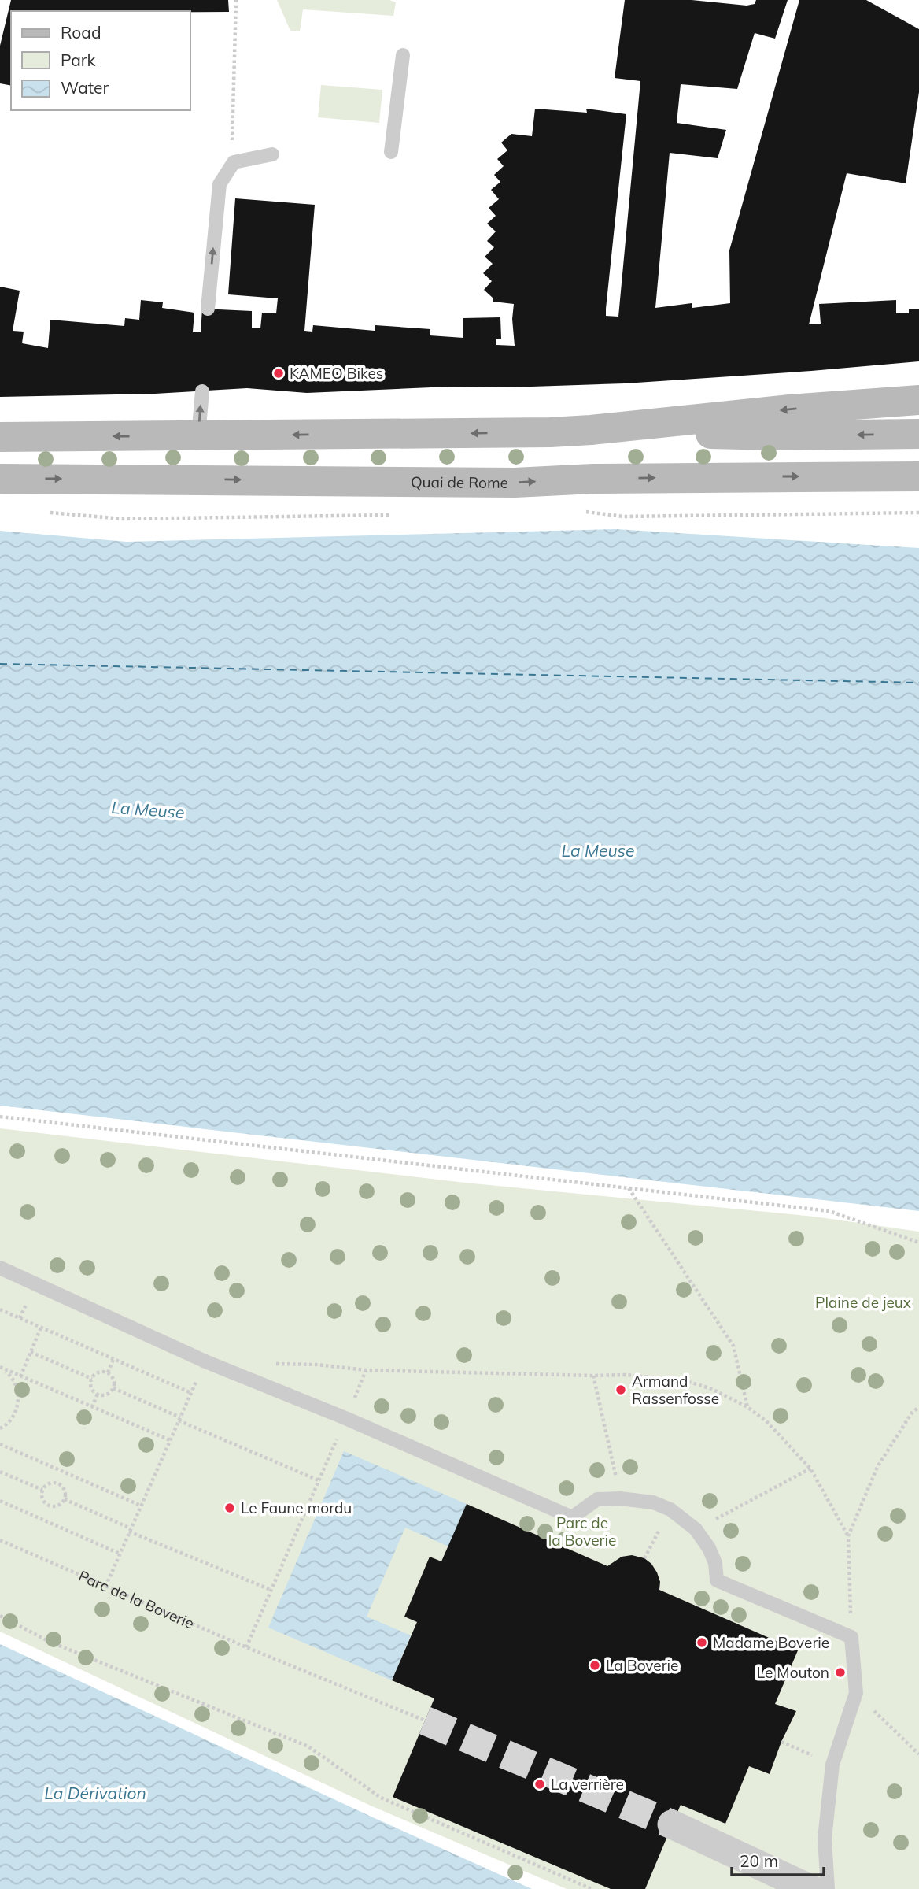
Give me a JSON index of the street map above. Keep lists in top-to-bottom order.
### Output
{
  "streets": {
    "main road": ["Quai de Rome"],
    "path": ["Parc de la Boverie"]
  },
  "water": ["La Meuse", "La Dérivation"],
  "parks": ["Plaine de jeux", "Parc de la Boverie"],
  "places": [
    "KAMEO Bikes",
    "Armand Rassenfosse",
    "Le Faune mordu",
    "Madame Boverie",
    "La Boverie",
    "Le Mouton",
    "La verrière"
  ],
  "legend": ["Road", "Park", "Water"],
  "scale_bar": "20 m"
}
